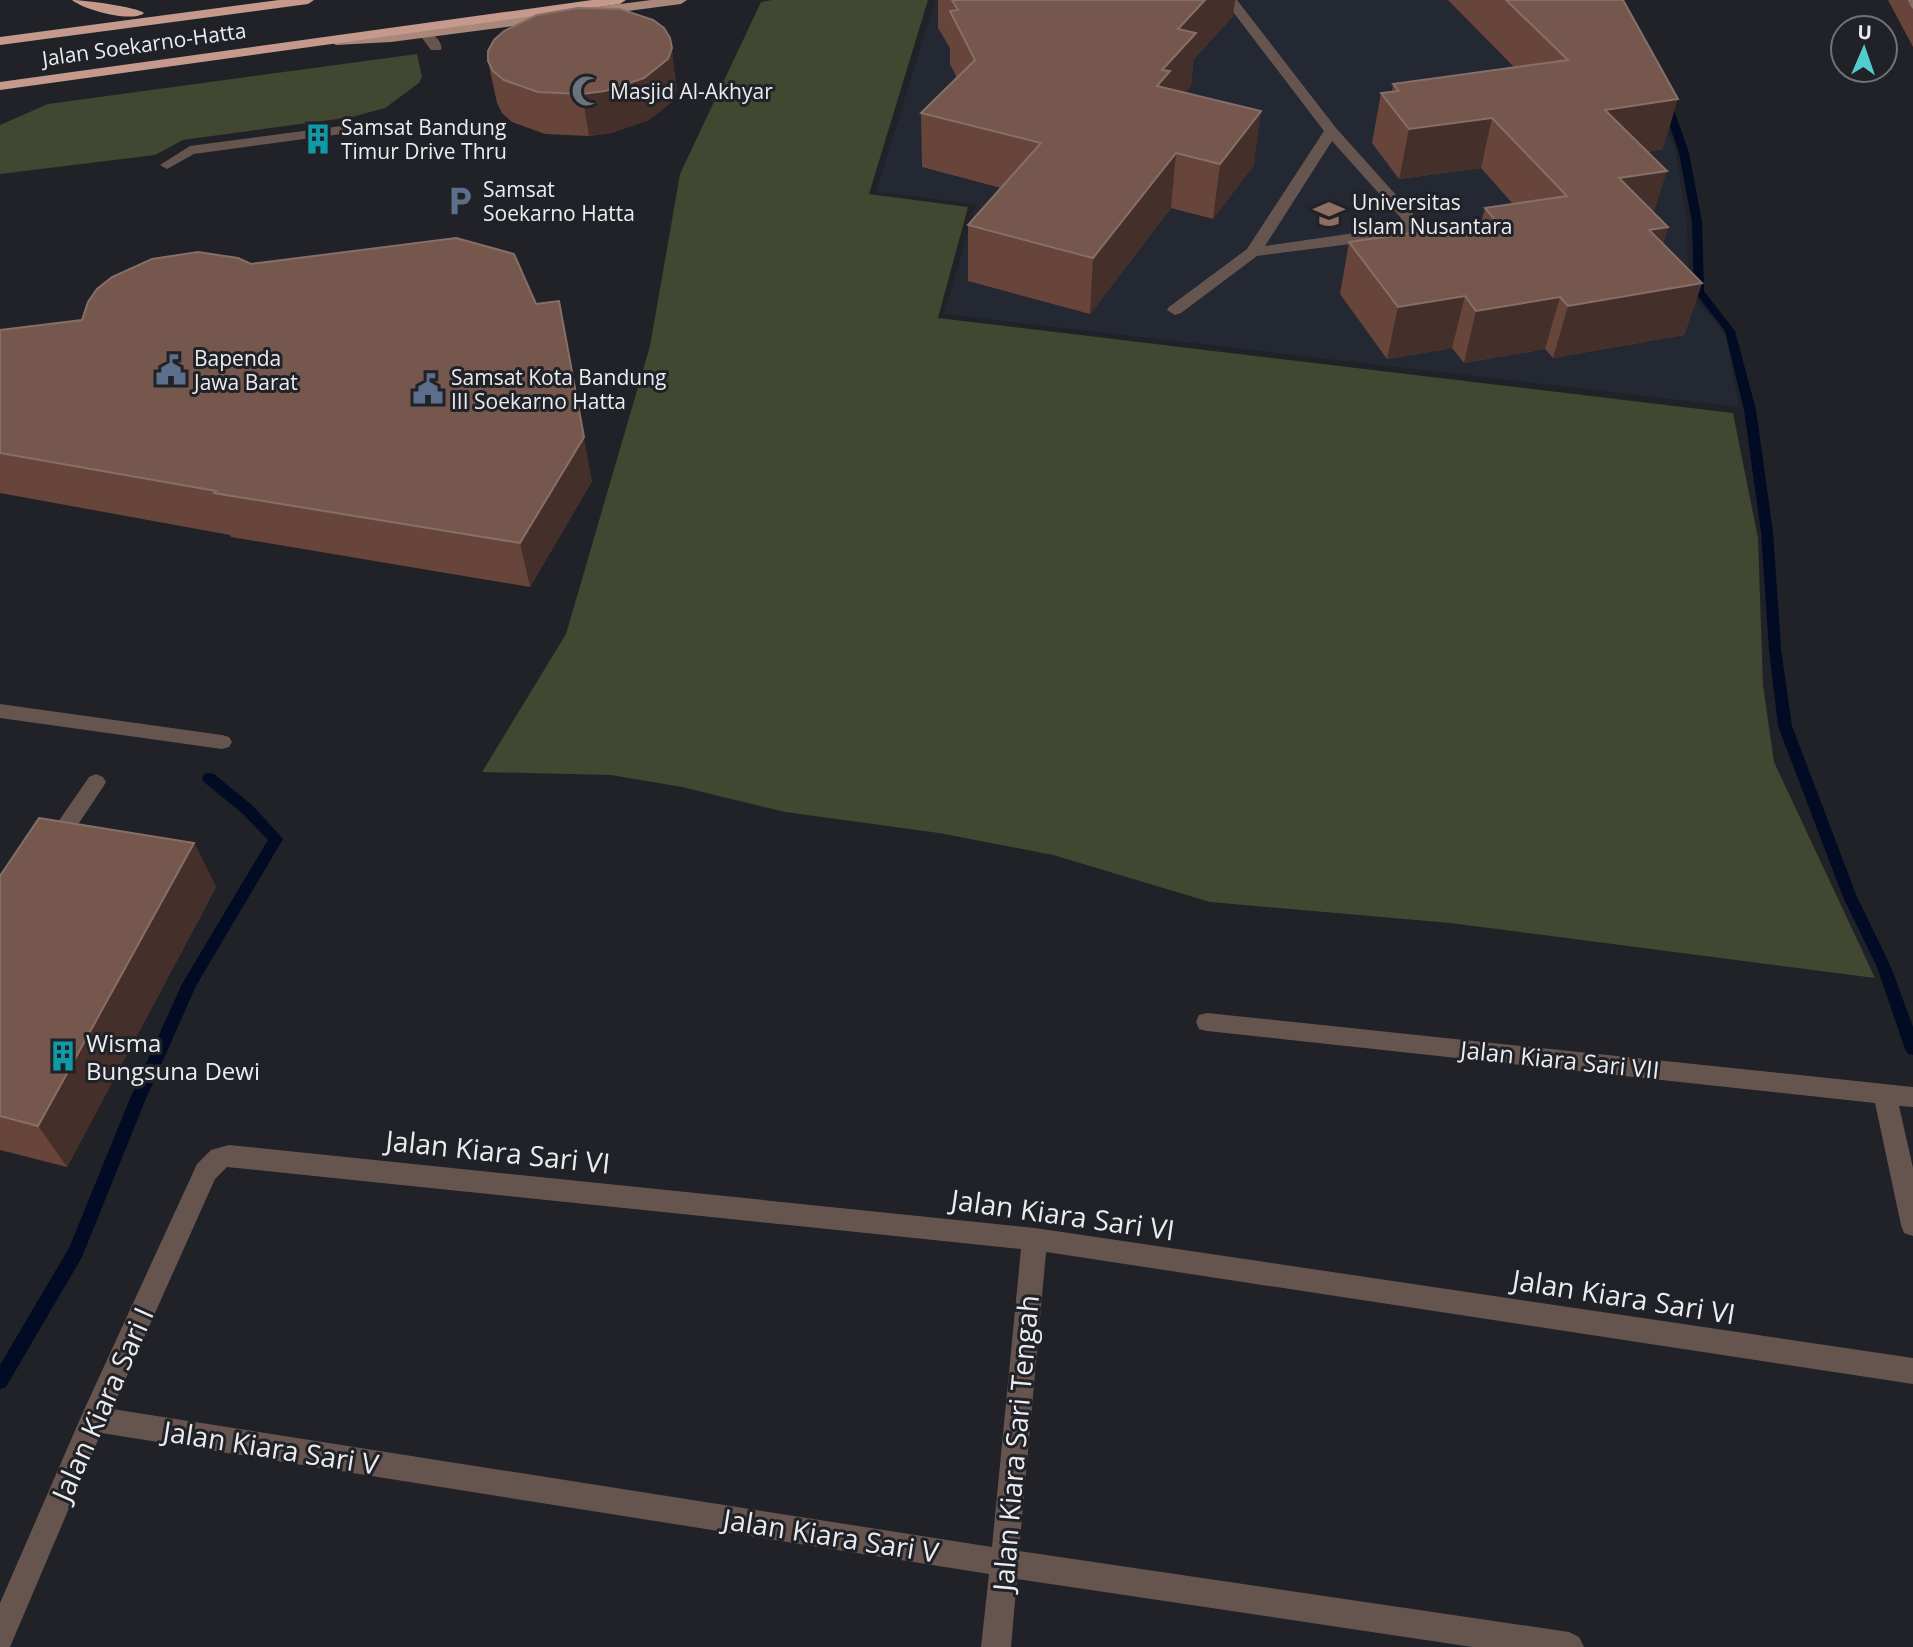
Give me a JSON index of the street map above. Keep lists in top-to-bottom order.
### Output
{
  "streets": {
    "highway": ["Jalan Soekarno-Hatta"],
    "street": [
      "Jalan Kiara Sari VII",
      "Jalan Kiara Sari VI",
      "Jalan Kiara Sari I",
      "Jalan Kiara Sari Tengah",
      "Jalan Kiara Sari V"
    ]
  },
  "crossings": [
    ["Jalan Kiara Sari VI", "Jalan Kiara Sari I"],
    ["Jalan Kiara Sari VI", "Jalan Kiara Sari Tengah"],
    ["Jalan Kiara Sari I", "Jalan Kiara Sari V"],
    ["Jalan Kiara Sari Tengah", "Jalan Kiara Sari V"]
  ],
  "places": {
    "mosque": ["Masjid Al-Akhyar"],
    "building": ["Samsat Bandung Timur Drive Thru", "Wisma Bungsuna Dewi"],
    "parking": ["Samsat Soekarno Hatta"],
    "school or university": ["Universitas Islam Nusantara"],
    "public building": ["Bapenda Jawa Barat", "Samsat Kota Bandung III Soekarno Hatta"]
  },
  "north": "top"
}
